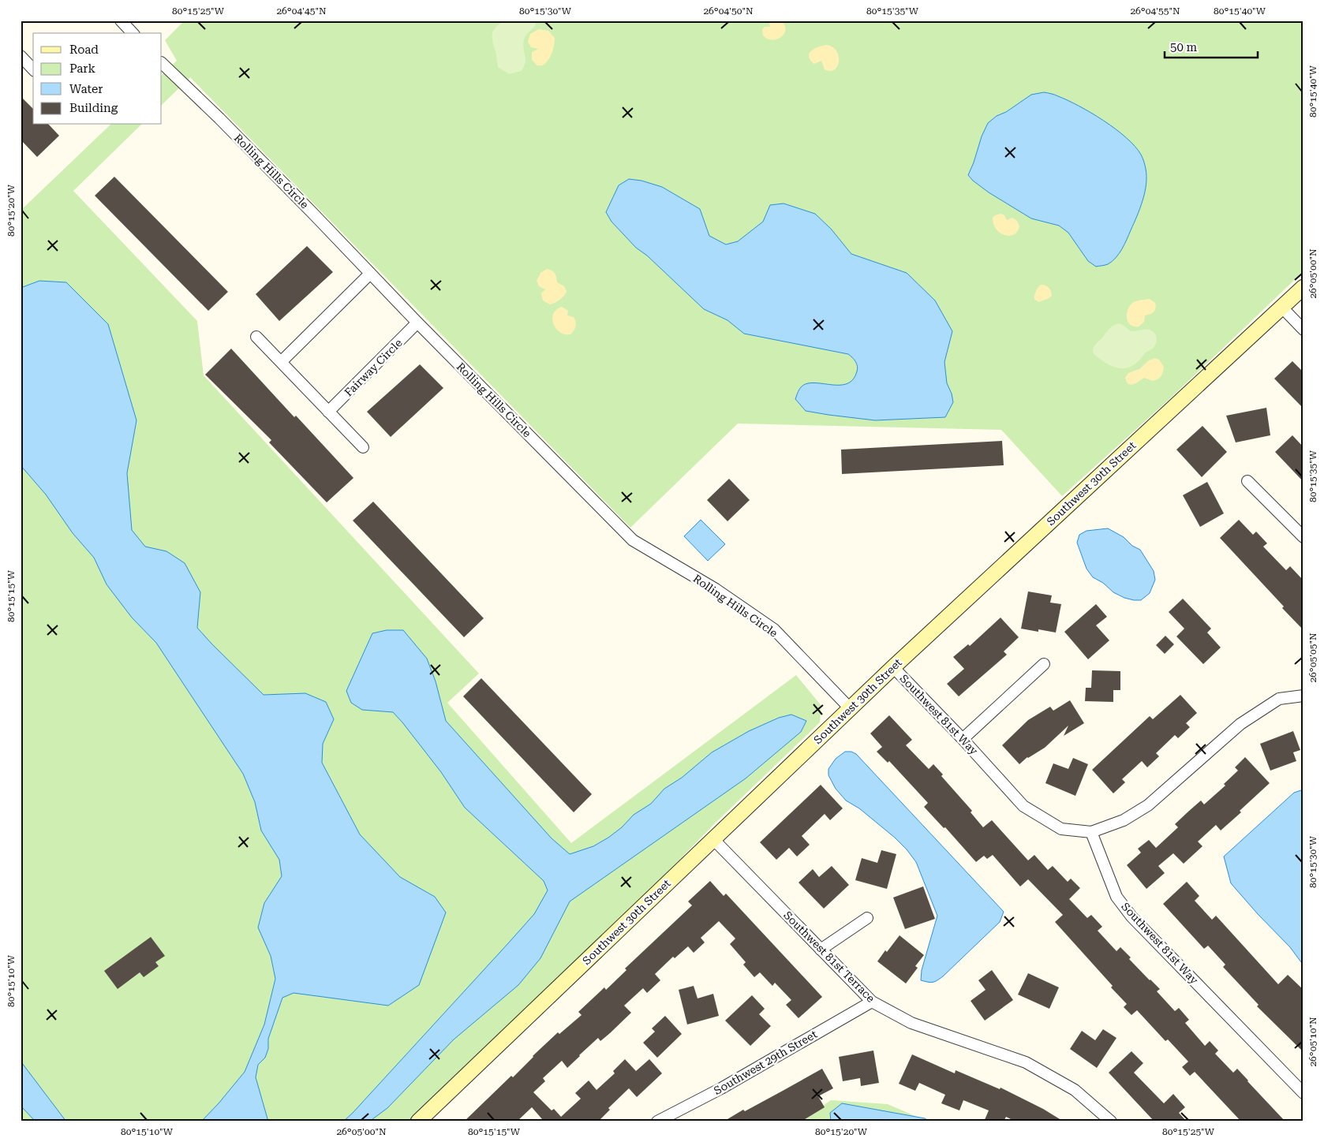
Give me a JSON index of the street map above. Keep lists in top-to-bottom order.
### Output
{
  "streets": {
    "street": [
      "Rolling Hills Circle",
      "Fairway Circle",
      "Southwest 30th Street",
      "Southwest 81st Way",
      "Southwest 81st Terrace",
      "Southwest 29th Street"
    ]
  },
  "crossings": [
    ["Rolling Hills Circle", "Fairway Circle"],
    ["Rolling Hills Circle", "Southwest 30th Street"],
    ["Southwest 30th Street", "Southwest 81st Way"],
    ["Southwest 30th Street", "Southwest 81st Terrace"],
    ["Southwest 81st Terrace", "Southwest 29th Street"]
  ],
  "legend": [
    "Road",
    "Park",
    "Water",
    "Building"
  ],
  "scale_bar": "50 m",
  "coordinates": [
    "80°15'25\"W",
    "26°04'45\"N",
    "80°15'30\"W",
    "26°04'50\"N",
    "80°15'35\"W",
    "26°04'55\"N",
    "80°15'40\"W",
    "80°15'20\"W",
    "26°05'00\"N",
    "80°15'15\"W",
    "26°05'05\"N",
    "80°15'10\"W",
    "26°05'10\"N"
  ]
}
